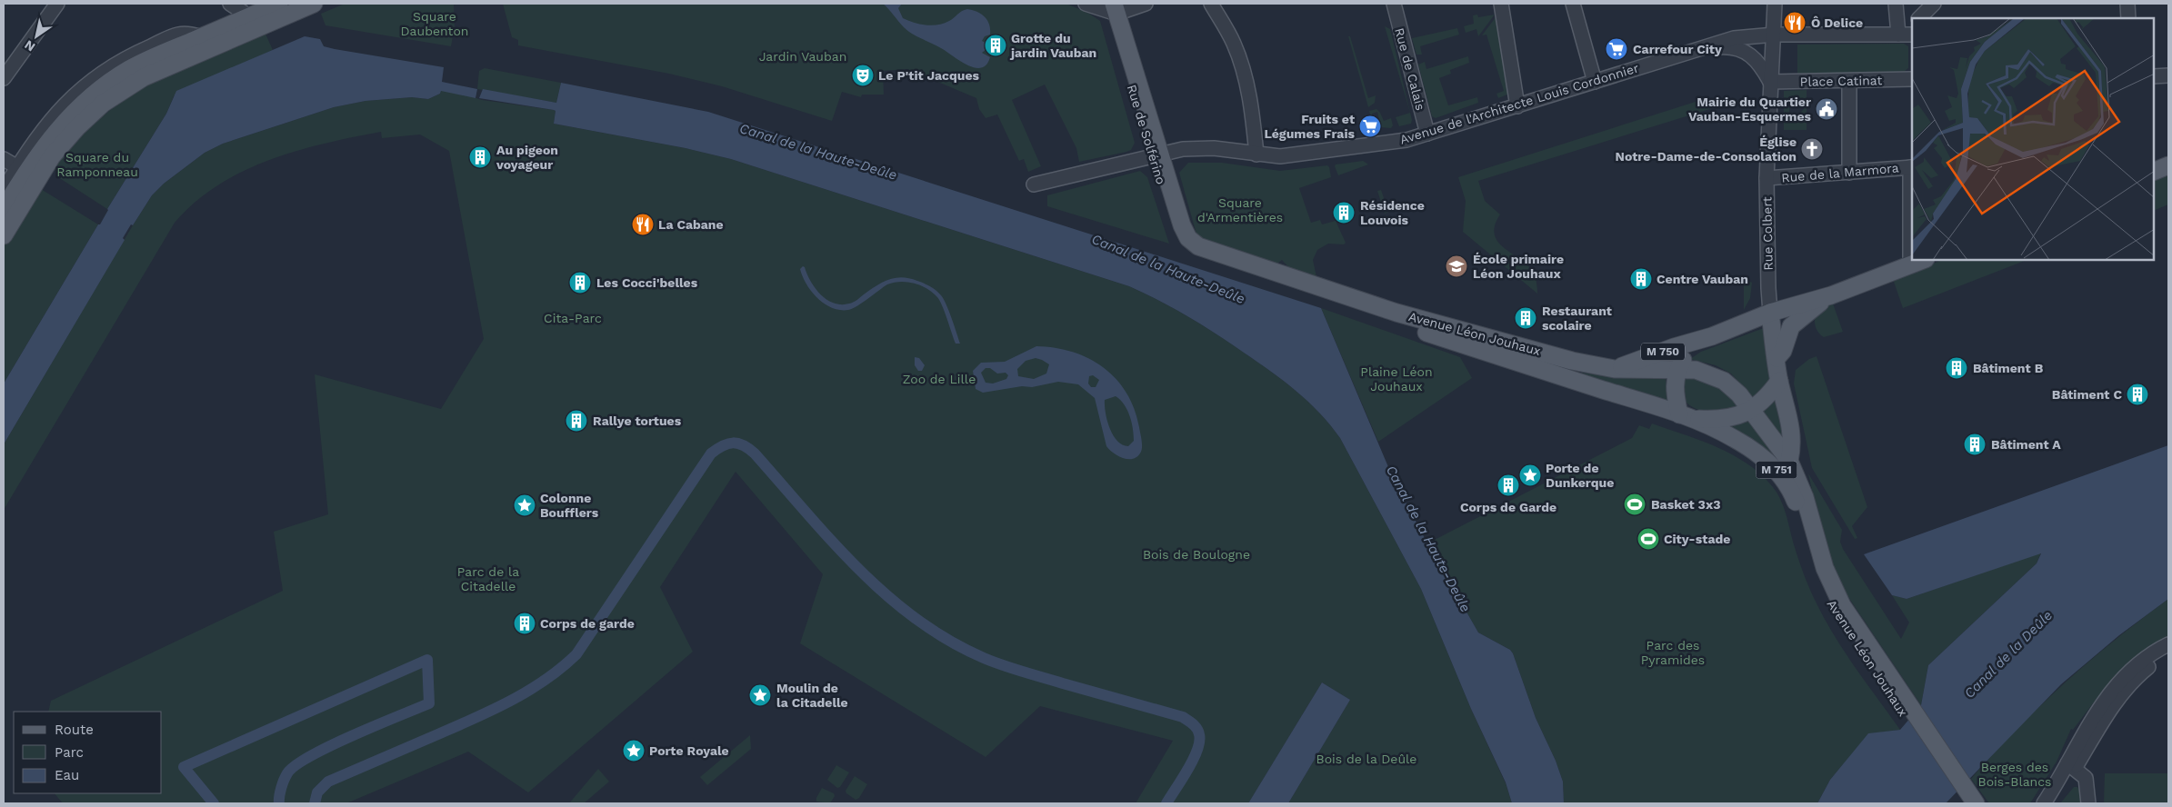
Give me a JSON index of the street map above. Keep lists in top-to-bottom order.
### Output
{
  "streets": {
    "main road": [
      "Rue de Solférino",
      "Rue Colbert",
      "Avenue Léon Jouhaux",
      "M 750",
      "M 751"
    ],
    "street": [
      "Rue de Calais",
      "Place Catinat",
      "Avenue de l'Architecte Louis Cordonnier",
      "Rue de la Marmora"
    ]
  },
  "crossings": [
    ["Rue de Calais", "Avenue de l'Architecte Louis Cordonnier"],
    ["Place Catinat", "Avenue de l'Architecte Louis Cordonnier"],
    ["Place Catinat", "Rue Colbert"],
    ["Avenue de l'Architecte Louis Cordonnier", "Rue de Solférino"],
    ["Avenue de l'Architecte Louis Cordonnier", "Rue Colbert"],
    ["Rue de Solférino", "Avenue Léon Jouhaux"],
    ["Rue de la Marmora", "Rue Colbert"],
    ["Rue Colbert", "Avenue Léon Jouhaux"],
    ["Rue Colbert", "M 750"],
    ["Avenue Léon Jouhaux", "M 750"]
  ],
  "water": ["Canal de la Haute-Deûle", "Canal de la Deûle"],
  "parks": [
    "Square Daubenton",
    "Jardin Vauban",
    "Square du Ramponneau",
    "Square d'Armentières",
    "Cita-Parc",
    "Plaine Léon Jouhaux",
    "Zoo de Lille",
    "Bois de Boulogne",
    "Parc de la Citadelle",
    "Parc des Pyramides",
    "Bois de la Deûle",
    "Berges des Bois-Blancs"
  ],
  "places": {
    "restaurant": ["Ô Delice", "La Cabane"],
    "building": [
      "Grotte du jardin Vauban",
      "Au pigeon voyageur",
      "Résidence Louvois",
      "Centre Vauban",
      "Les Cocci'belles",
      "Restaurant scolaire",
      "Bâtiment B",
      "Bâtiment C",
      "Rallye tortues",
      "Bâtiment A",
      "Corps de Garde",
      "Corps de garde"
    ],
    "supermarket": ["Carrefour City", "Fruits et Légumes Frais"],
    "theatre": ["Le P'tit Jacques"],
    "public building": ["Mairie du Quartier Vauban-Esquermes"],
    "church": ["Église Notre-Dame-de-Consolation"],
    "school or university": ["École primaire Léon Jouhaux"],
    "place": [
      "Porte de Dunkerque",
      "Colonne Boufflers",
      "Moulin de la Citadelle",
      "Porte Royale"
    ],
    "sports": ["Basket 3x3", "City-stade"]
  },
  "legend": ["Route", "Parc", "Eau"],
  "north": "bottom left"
}
